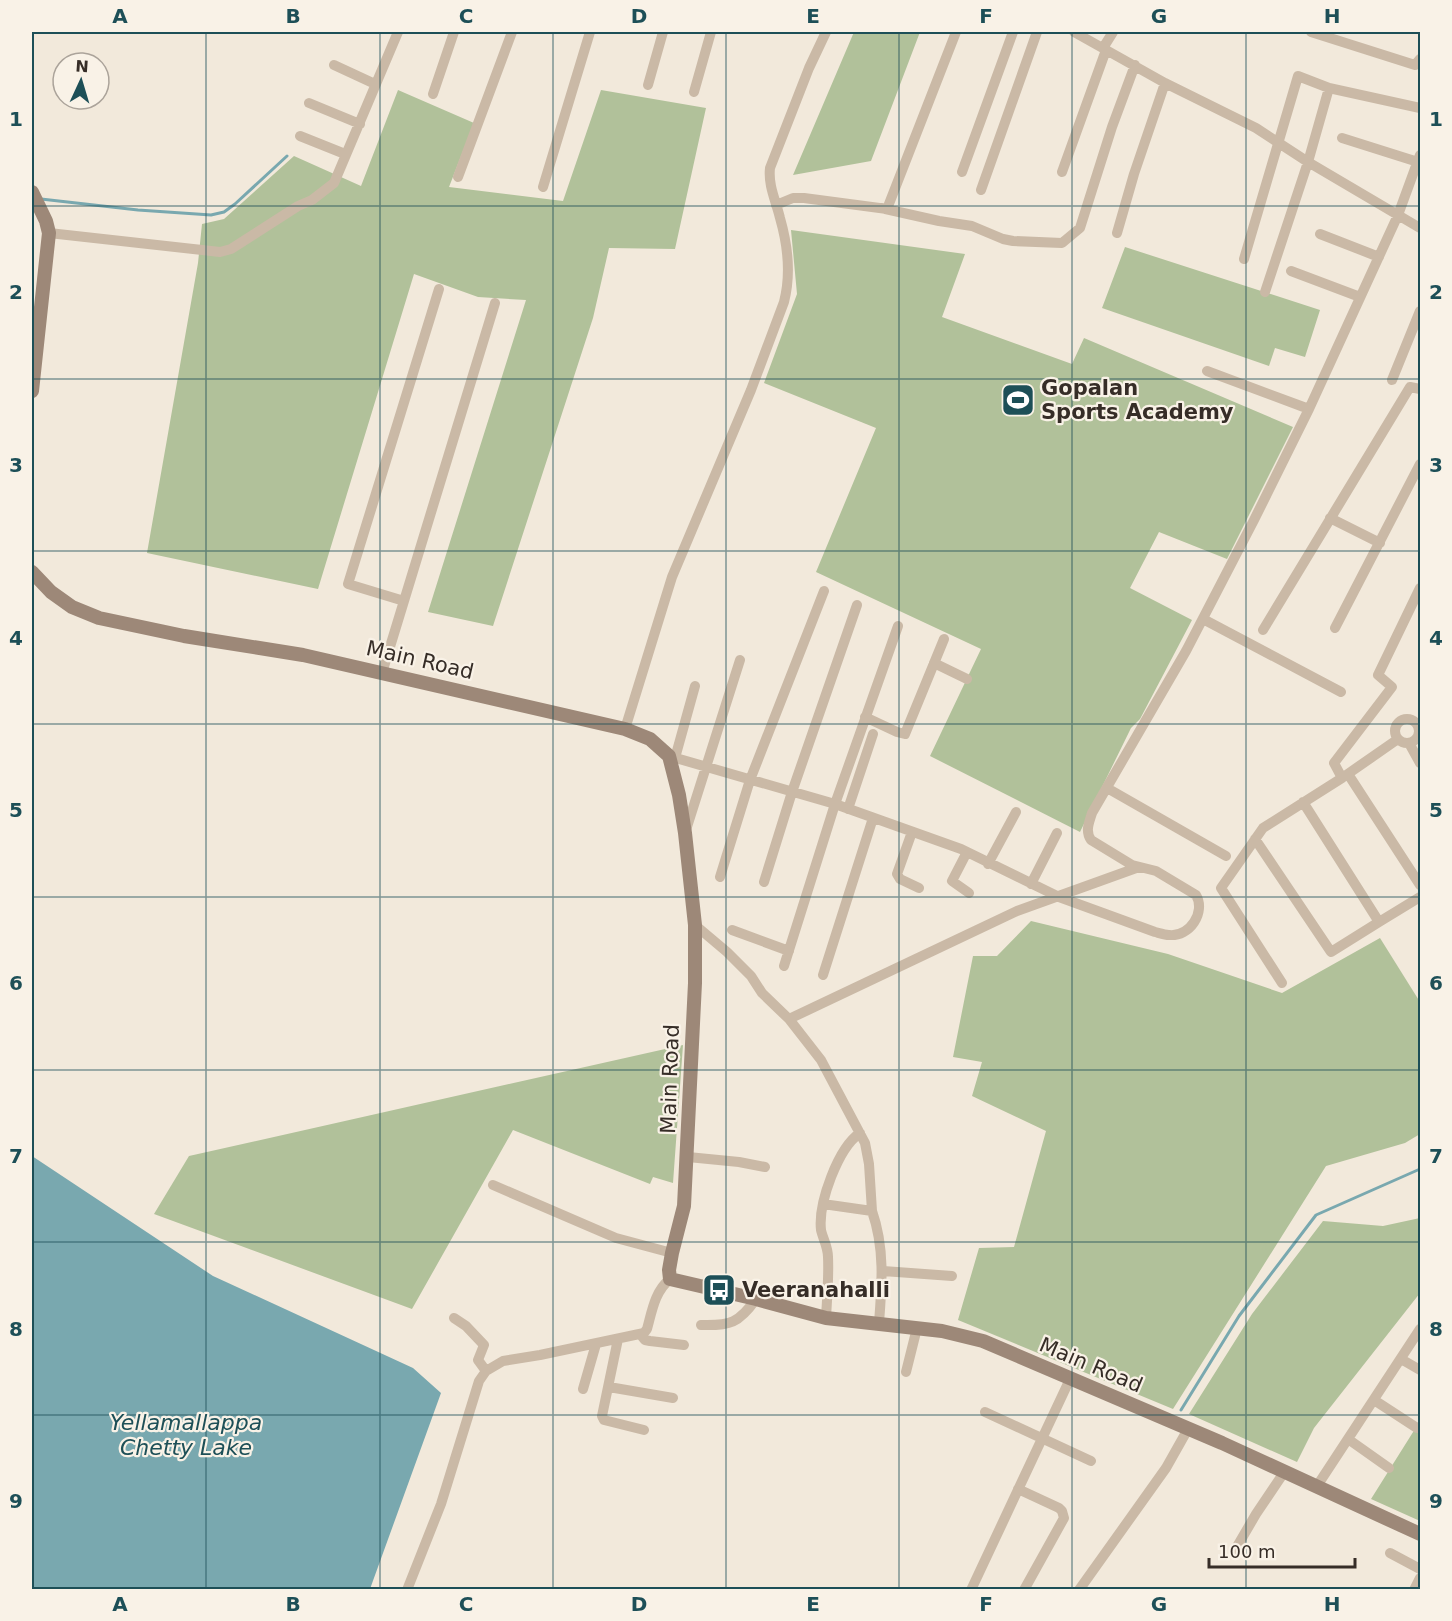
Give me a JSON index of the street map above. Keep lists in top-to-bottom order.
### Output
{
  "streets": {
    "street": ["Main Road"]
  },
  "water": ["Yellamallappa Chetty Lake"],
  "places": {
    "sports": ["Gopalan Sports Academy"],
    "bus stop": ["Veeranahalli"]
  },
  "scale_bar": "100 m",
  "north": "top",
  "grid": {
    "columns": [
      "A",
      "B",
      "C",
      "D",
      "E",
      "F",
      "G",
      "H"
    ],
    "rows": [
      "1",
      "2",
      "3",
      "4",
      "5",
      "6",
      "7",
      "8",
      "9"
    ]
  }
}
